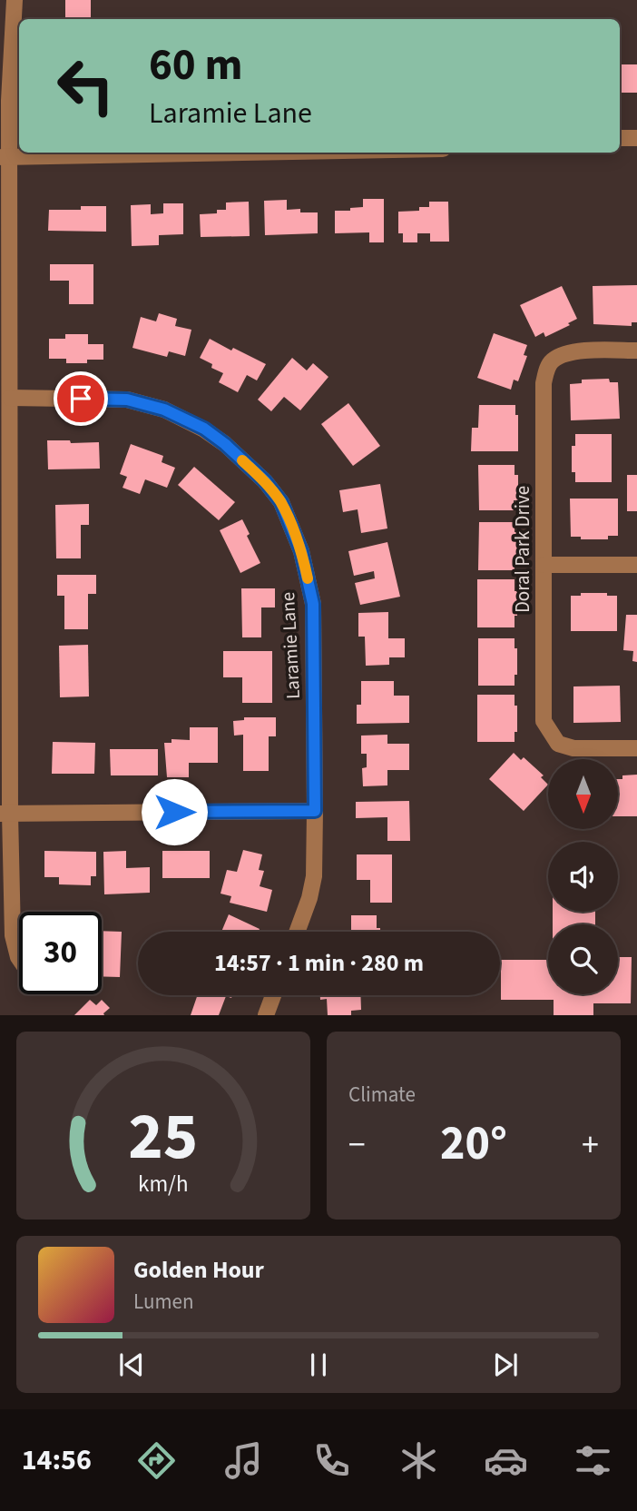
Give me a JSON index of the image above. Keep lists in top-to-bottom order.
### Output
{
  "streets": {
    "street": ["Doral Park Drive", "Laramie Lane"]
  },
  "north": "bottom",
  "page": {
    "turn": ["60 m", "Laramie Lane"],
    "limit": "30",
    "trip": "14:57 · 1 min · 280 m",
    "tile": "Climate",
    "heat": ["−", "20°", "+"],
    "song": ["Golden Hour", "Lumen"],
    "tabs": "14:56",
    "gauge": ["25", "km/h"]
  }
}
